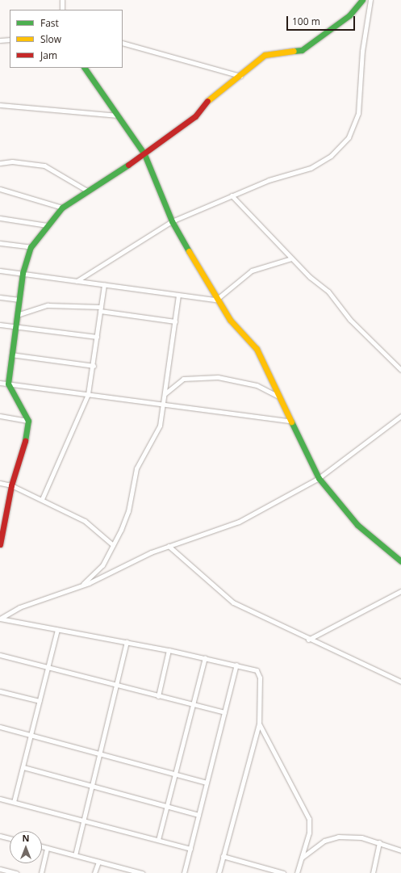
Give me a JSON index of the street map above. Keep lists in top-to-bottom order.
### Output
{
  "legend": ["Fast", "Slow", "Jam"],
  "scale_bar": "100 m",
  "north": "top"
}
